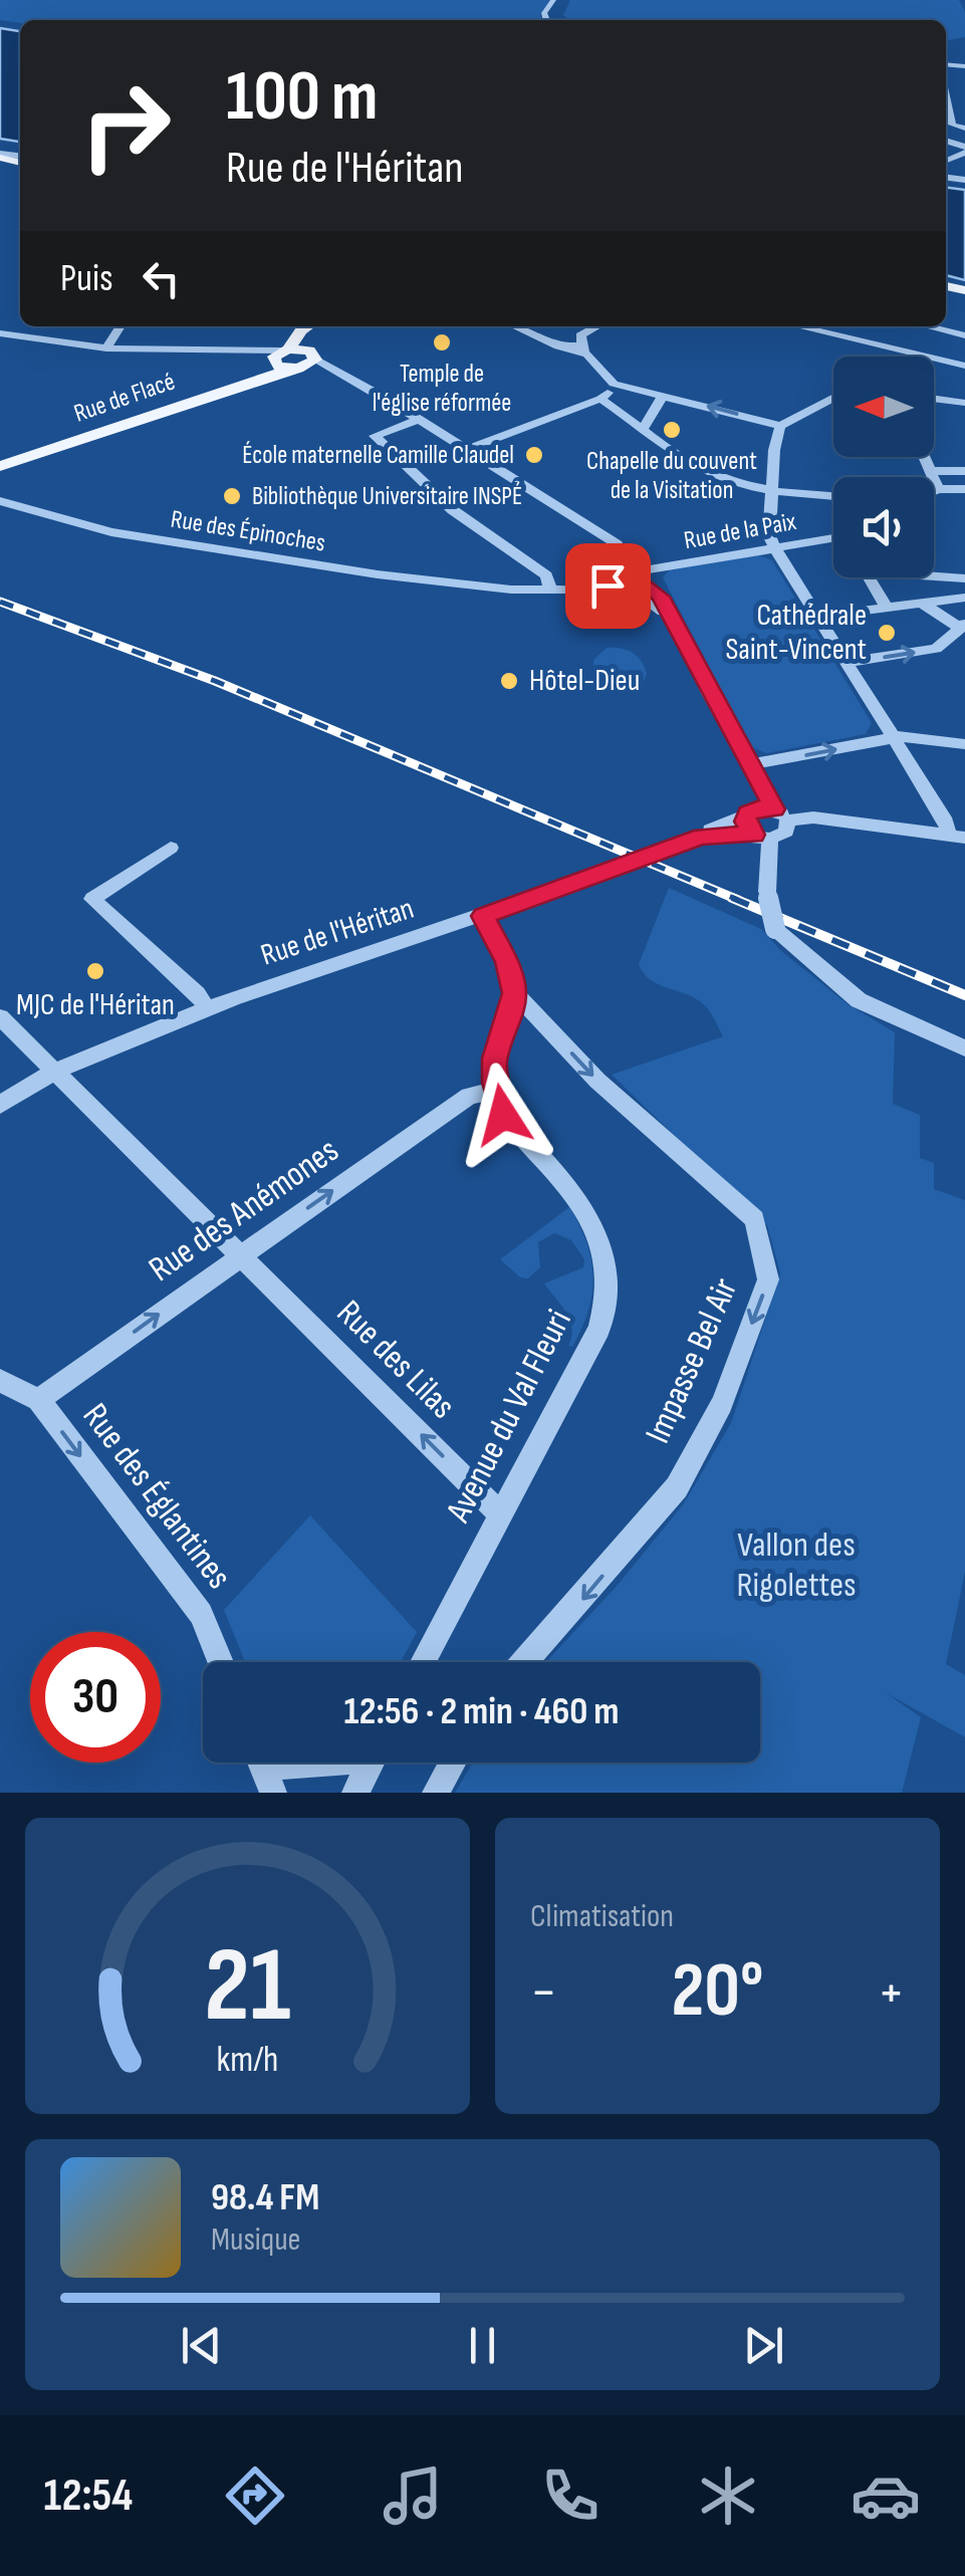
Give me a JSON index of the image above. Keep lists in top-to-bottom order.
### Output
{
  "streets": {
    "main road": ["Rue de Flacé"],
    "street": [
      "Rue des Épinoches",
      "Rue de la Paix",
      "Rue de l'Héritan",
      "Rue des Anémones",
      "Rue des Lilas",
      "Impasse Bel Air",
      "Avenue du Val Fleuri",
      "Rue des Églantines"
    ]
  },
  "crossings": [
    ["Rue des Épinoches", "Rue de la Paix"],
    ["Rue de l'Héritan", "Rue des Lilas"],
    ["Rue des Anémones", "Rue des Lilas"],
    ["Rue des Anémones", "Avenue du Val Fleuri"],
    ["Rue des Anémones", "Rue des Églantines"],
    ["Rue des Lilas", "Avenue du Val Fleuri"]
  ],
  "one_way": ["Rue des Anémones", "Rue des Lilas", "Rue des Églantines"],
  "parks": ["Vallon des Rigolettes"],
  "places": [
    "Temple de l'église réformée",
    "Chapelle du couvent de la Visitation",
    "École maternelle Camille Claudel",
    "Bibliothèque Universitaire INSPÉ",
    "Cathédrale Saint-Vincent",
    "Hôtel-Dieu",
    "MJC de l'Héritan"
  ],
  "north": "left",
  "page": {
    "turn": ["100 m", "Rue de l'Héritan"],
    "then": "Puis",
    "limit": "30",
    "trip": "12:56 · 2 min · 460 m",
    "tile": "Climatisation",
    "heat": ["−", "20°", "+"],
    "song": ["98.4 FM", "Musique"],
    "tabs": "12:54",
    "gauge": ["21", "km/h"]
  }
}
